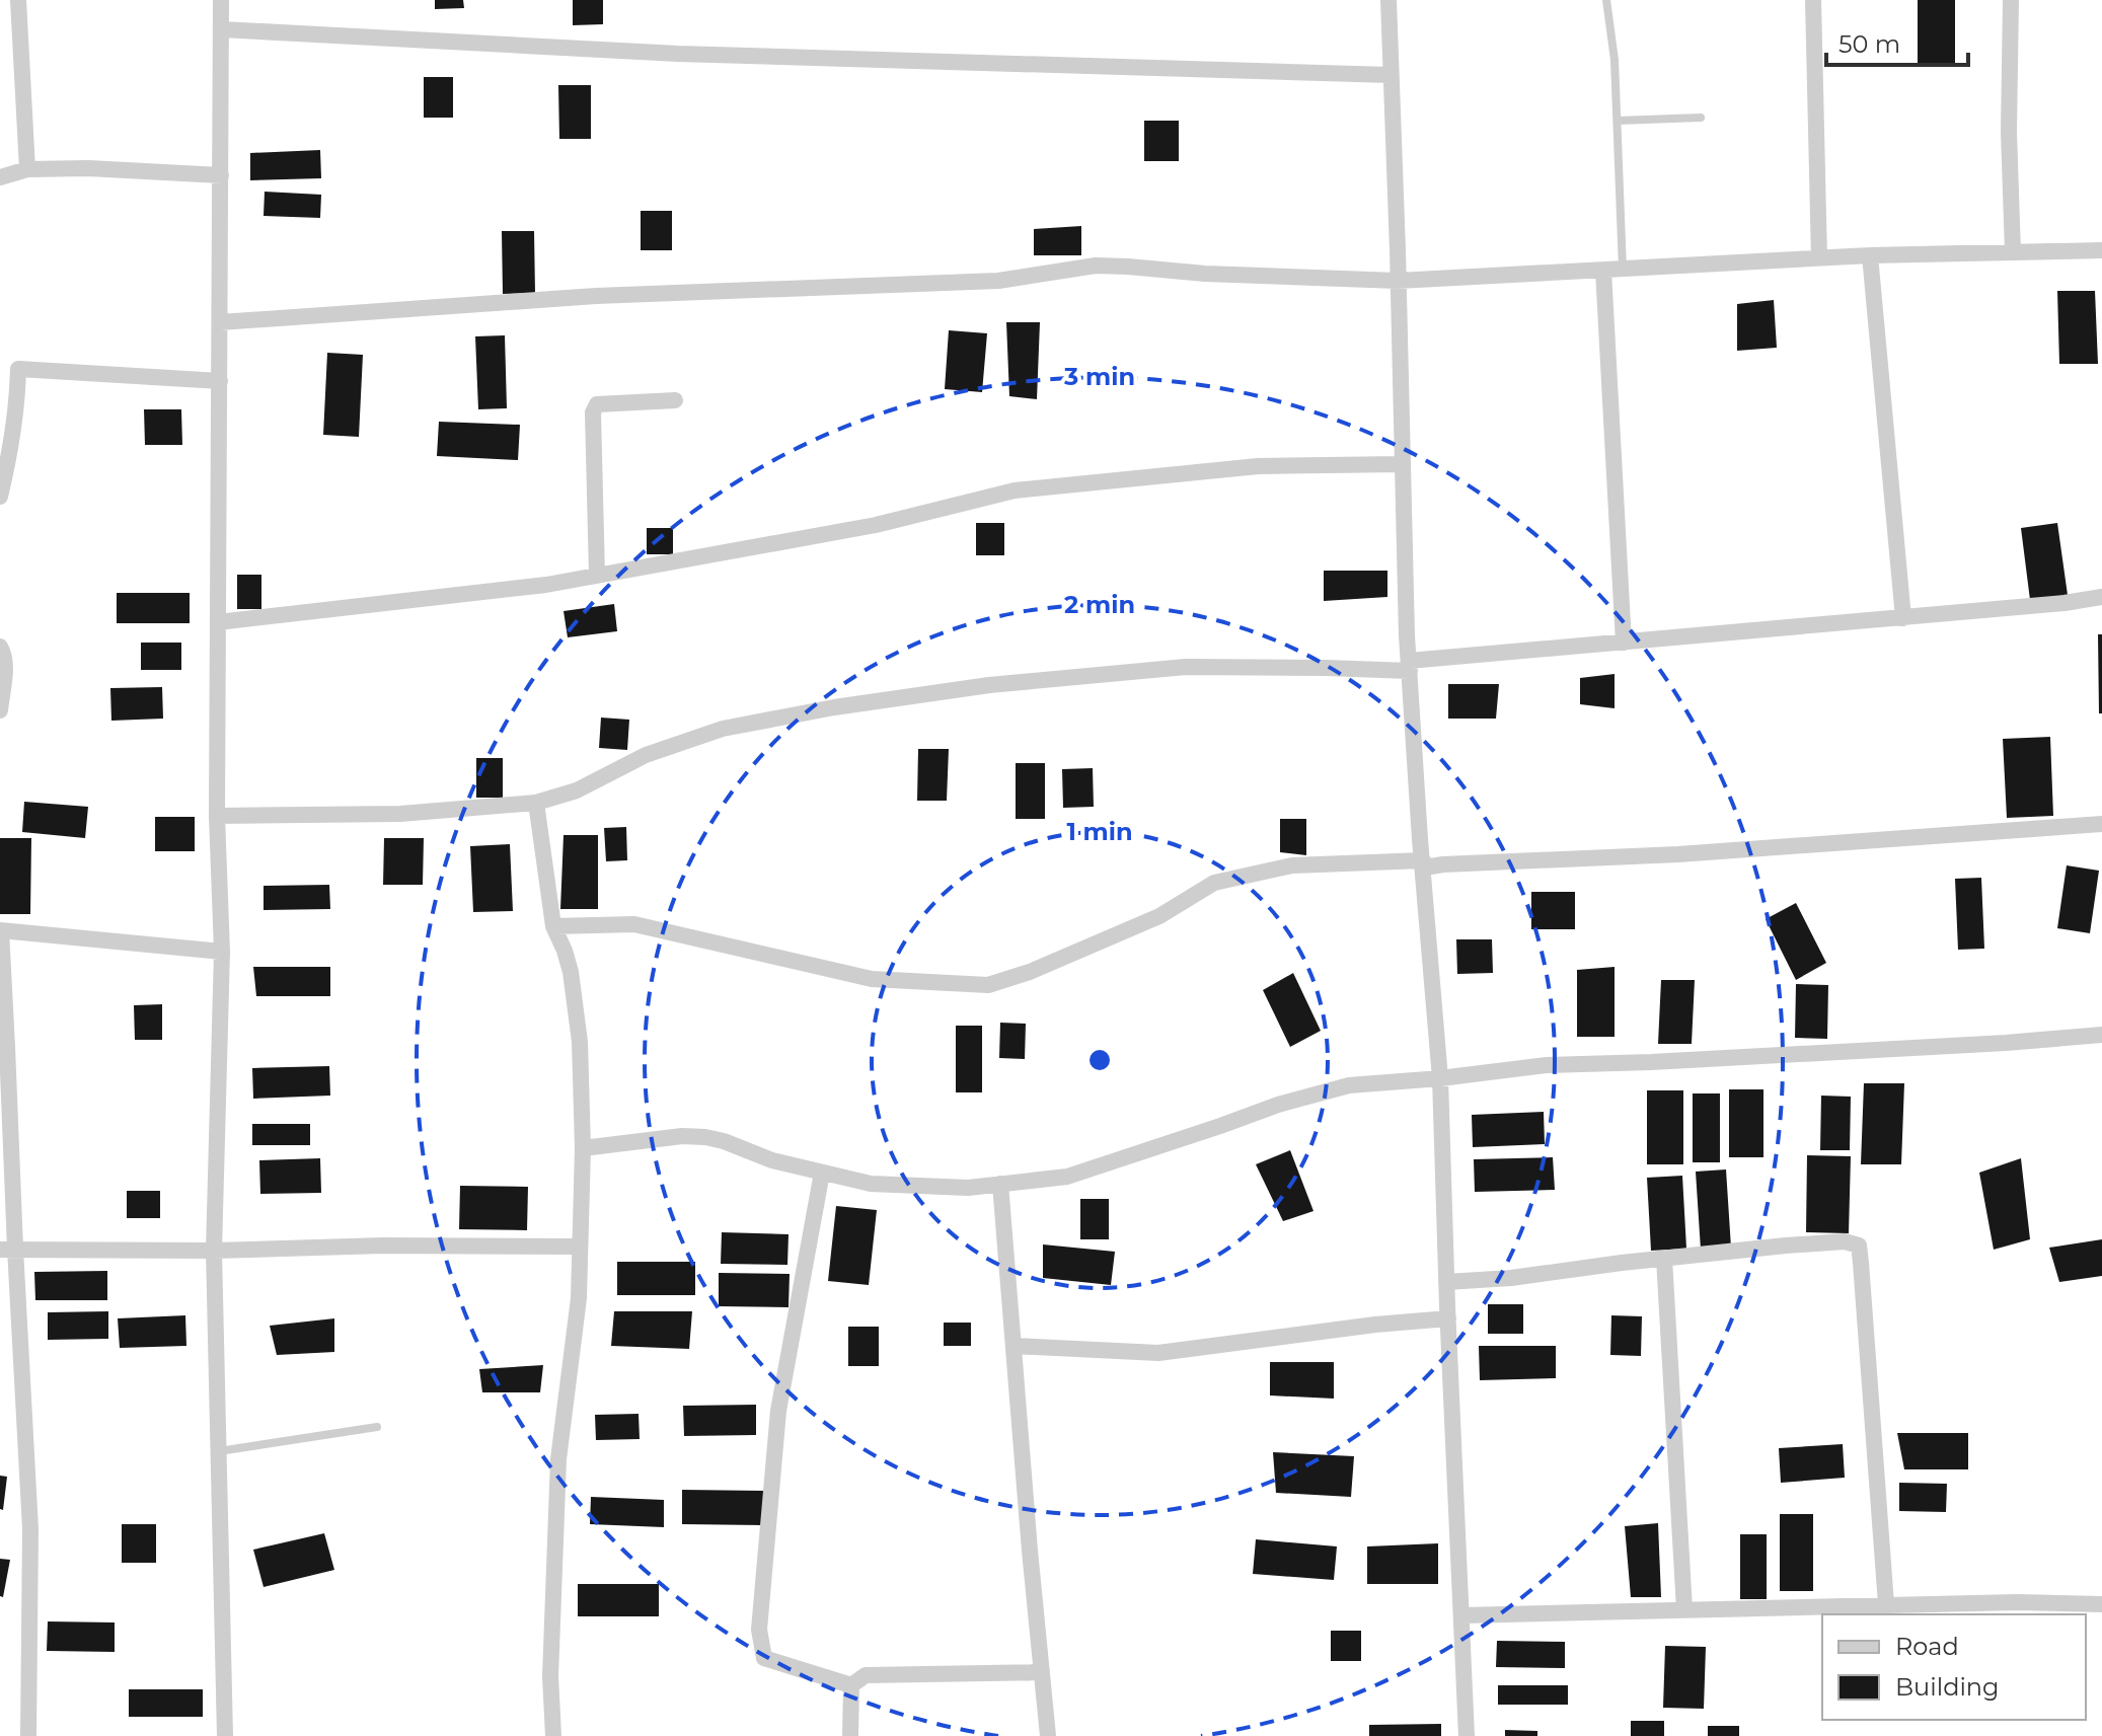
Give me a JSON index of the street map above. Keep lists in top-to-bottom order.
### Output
{
  "legend": ["Road", "Building"],
  "scale_bar": "50 m",
  "rings": ["3 min", "2 min", "1 min"]
}
